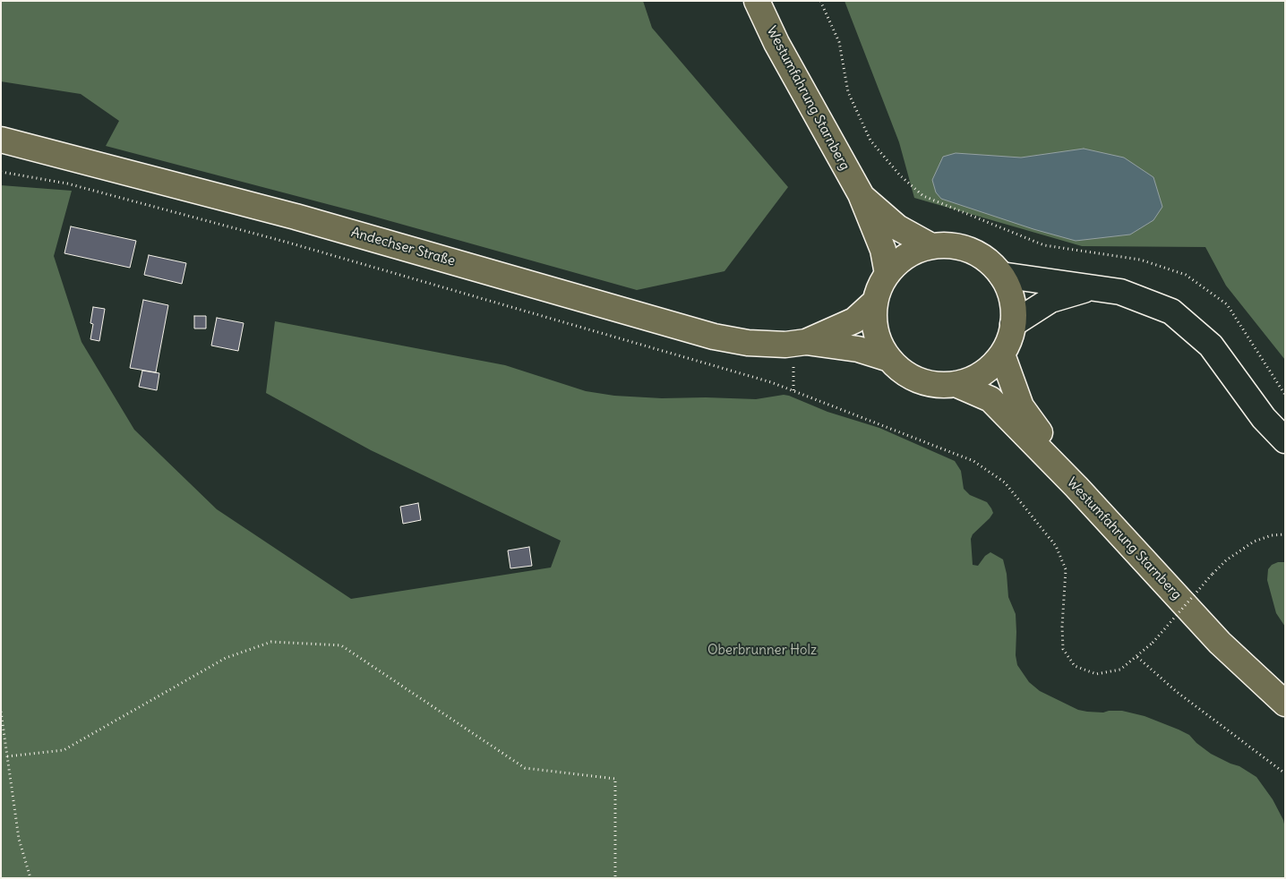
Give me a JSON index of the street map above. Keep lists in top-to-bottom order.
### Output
{
  "streets": {
    "main road": ["Westumfahrung Starnberg", "Andechser Straße"]
  },
  "crossings": [
    ["Westumfahrung Starnberg", "Andechser Straße"]
  ],
  "parks": ["Oberbrunner Holz"]
}
